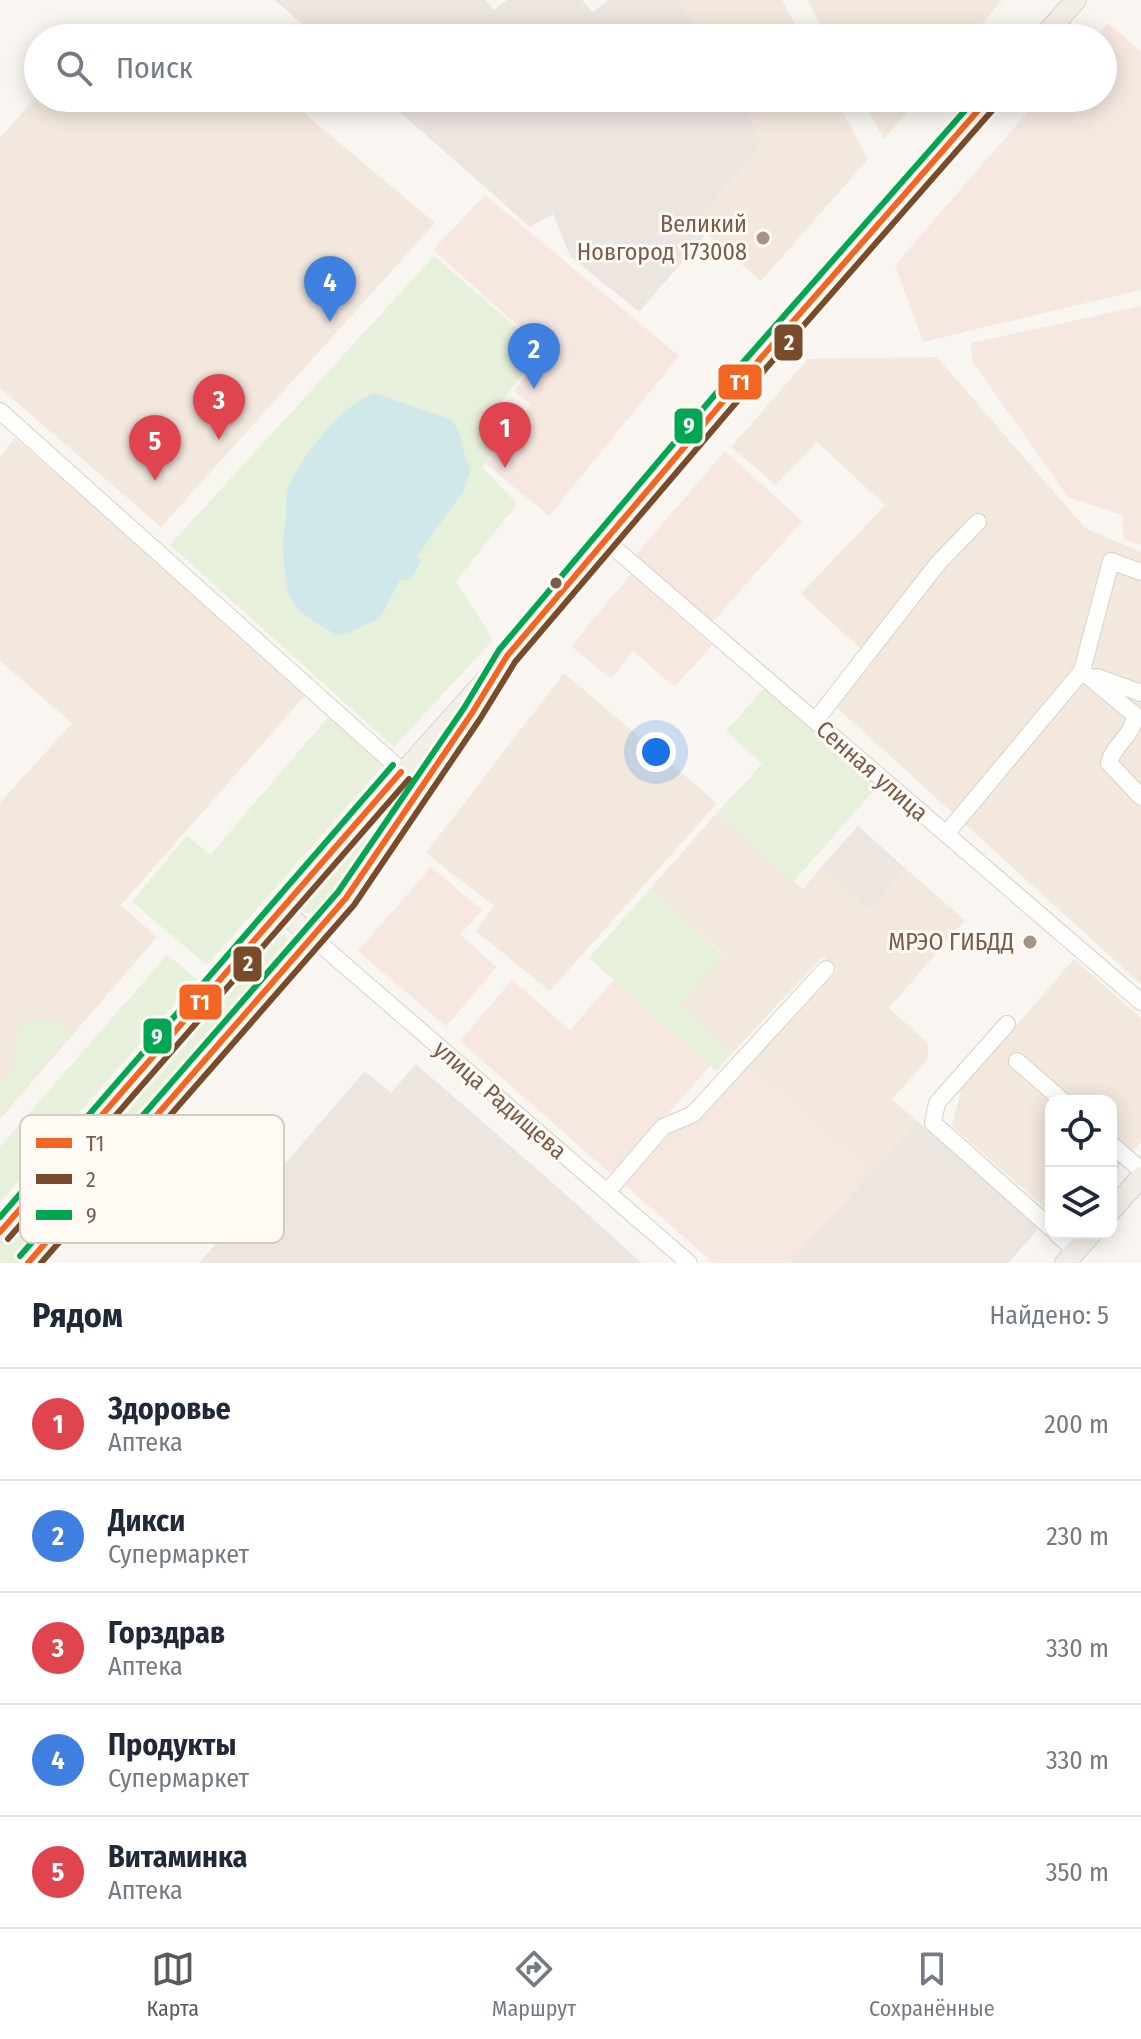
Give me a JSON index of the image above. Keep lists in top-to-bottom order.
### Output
{
  "streets": {
    "street": ["Сенная улица", "улица Радищева"]
  },
  "places": ["Великий Новгород 173008", "МРЭО ГИБДД"],
  "lines": ["transit line Т1", "transit line 2", "transit line 9"],
  "legend": ["Т1", "2", "9"],
  "page": {
    "search": "Поиск",
    "pins": [
      "4",
      "2",
      "3",
      "1",
      "5"
    ],
    "heading": ["Рядом", "Найдено: 5"],
    "list": [
      {
        "mark": "1",
        "name": "Здоровье",
        "note": "Аптека",
        "value": "200 m"
      },
      {
        "mark": "2",
        "name": "Дикси",
        "note": "Супермаркет",
        "value": "230 m"
      },
      {
        "mark": "3",
        "name": "Горздрав",
        "note": "Аптека",
        "value": "330 m"
      },
      {
        "mark": "4",
        "name": "Продукты",
        "note": "Супермаркет",
        "value": "330 m"
      },
      {
        "mark": "5",
        "name": "Витаминка",
        "note": "Аптека",
        "value": "350 m"
      }
    ],
    "nav": ["Карта", "Маршрут", "Сохранённые"]
  }
}
